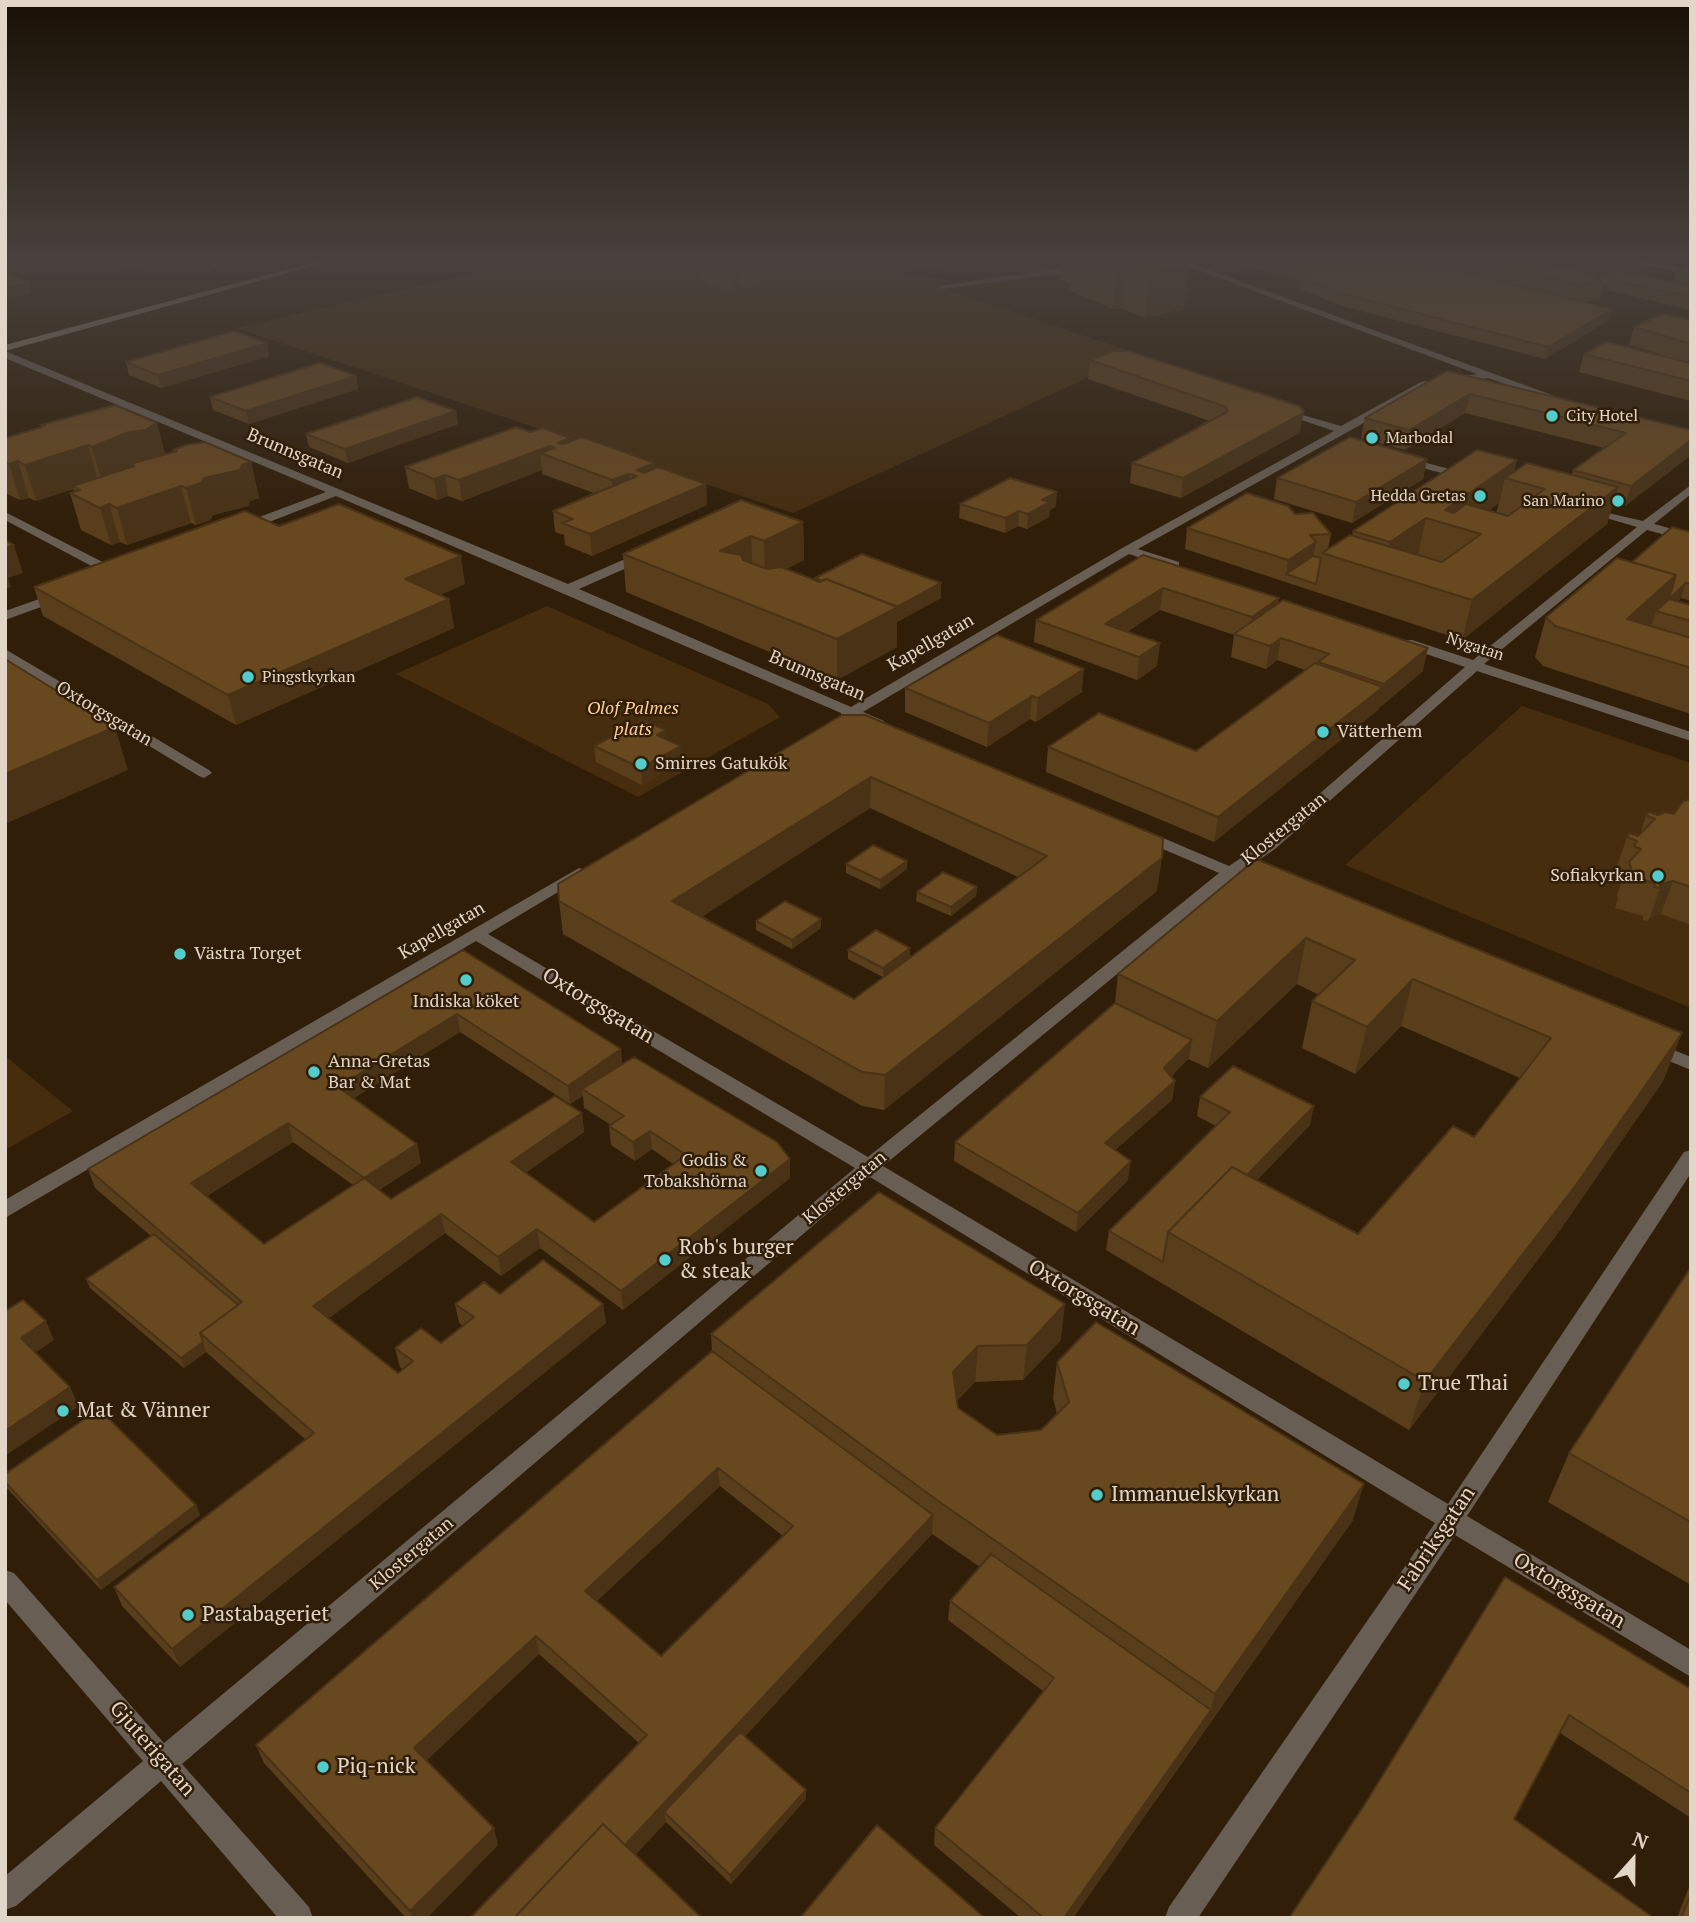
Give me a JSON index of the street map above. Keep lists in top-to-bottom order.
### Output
{
  "streets": {
    "street": [
      "Brunnsgatan",
      "Kapellgatan",
      "Nygatan",
      "Oxtorgsgatan",
      "Klostergatan",
      "Fabriksgatan",
      "Gjuterigatan"
    ]
  },
  "crossings": [
    ["Brunnsgatan", "Kapellgatan"],
    ["Kapellgatan", "Oxtorgsgatan"],
    ["Nygatan", "Klostergatan"],
    ["Oxtorgsgatan", "Klostergatan"],
    ["Oxtorgsgatan", "Fabriksgatan"],
    ["Klostergatan", "Gjuterigatan"]
  ],
  "parks": ["Olof Palmes plats"],
  "places": [
    "City Hotel",
    "Marbodal",
    "Hedda Gretas",
    "San Marino",
    "Pingstkyrkan",
    "Vätterhem",
    "Smirres Gatukök",
    "Sofiakyrkan",
    "Västra Torget",
    "Indiska köket",
    "Anna-Gretas Bar & Mat",
    "Godis & Tobakshörna",
    "Rob's burger & steak",
    "True Thai",
    "Mat & Vänner",
    "Immanuelskyrkan",
    "Pastabageriet",
    "Piq-nick"
  ],
  "north": "top"
}
